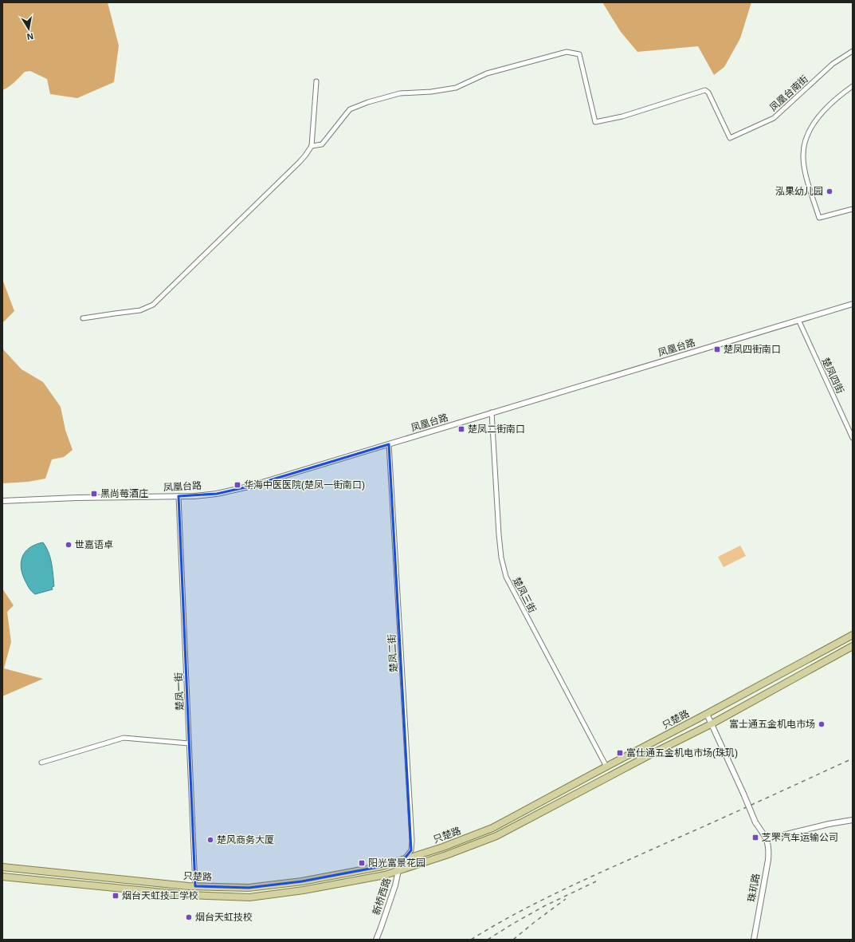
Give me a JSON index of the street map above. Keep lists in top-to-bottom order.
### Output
{
  "streets": {
    "main road": ["只楚路"],
    "street": [
      "凤凰台南街",
      "凤凰台路",
      "楚凤四街",
      "楚凤三街",
      "楚凤二街",
      "楚凤一街",
      "珠玑路",
      "新桥西路"
    ]
  },
  "crossings": [
    ["凤凰台路", "楚凤四街"],
    ["凤凰台路", "楚凤三街"],
    ["凤凰台路", "楚凤二街"],
    ["凤凰台路", "楚凤一街"],
    ["楚凤三街", "只楚路"],
    ["楚凤二街", "只楚路"],
    ["楚凤二街", "新桥西路"],
    ["楚凤一街", "只楚路"],
    ["只楚路", "珠玑路"],
    ["只楚路", "新桥西路"]
  ],
  "places": {
    "other": [
      "泓果幼儿园",
      "世嘉语卓",
      "富士通五金机电市场",
      "楚风商务大厦",
      "烟台天虹技校"
    ],
    "transit": [
      "楚凤四街南口",
      "楚凤二街南口",
      "华海中医医院(楚凤一街南口)",
      "黑尚莓酒庄",
      "富仕通五金机电市场(珠玑)",
      "芝罘汽车运输公司",
      "阳光富景花园",
      "烟台天虹技工学校"
    ]
  },
  "north": "bottom"
}
